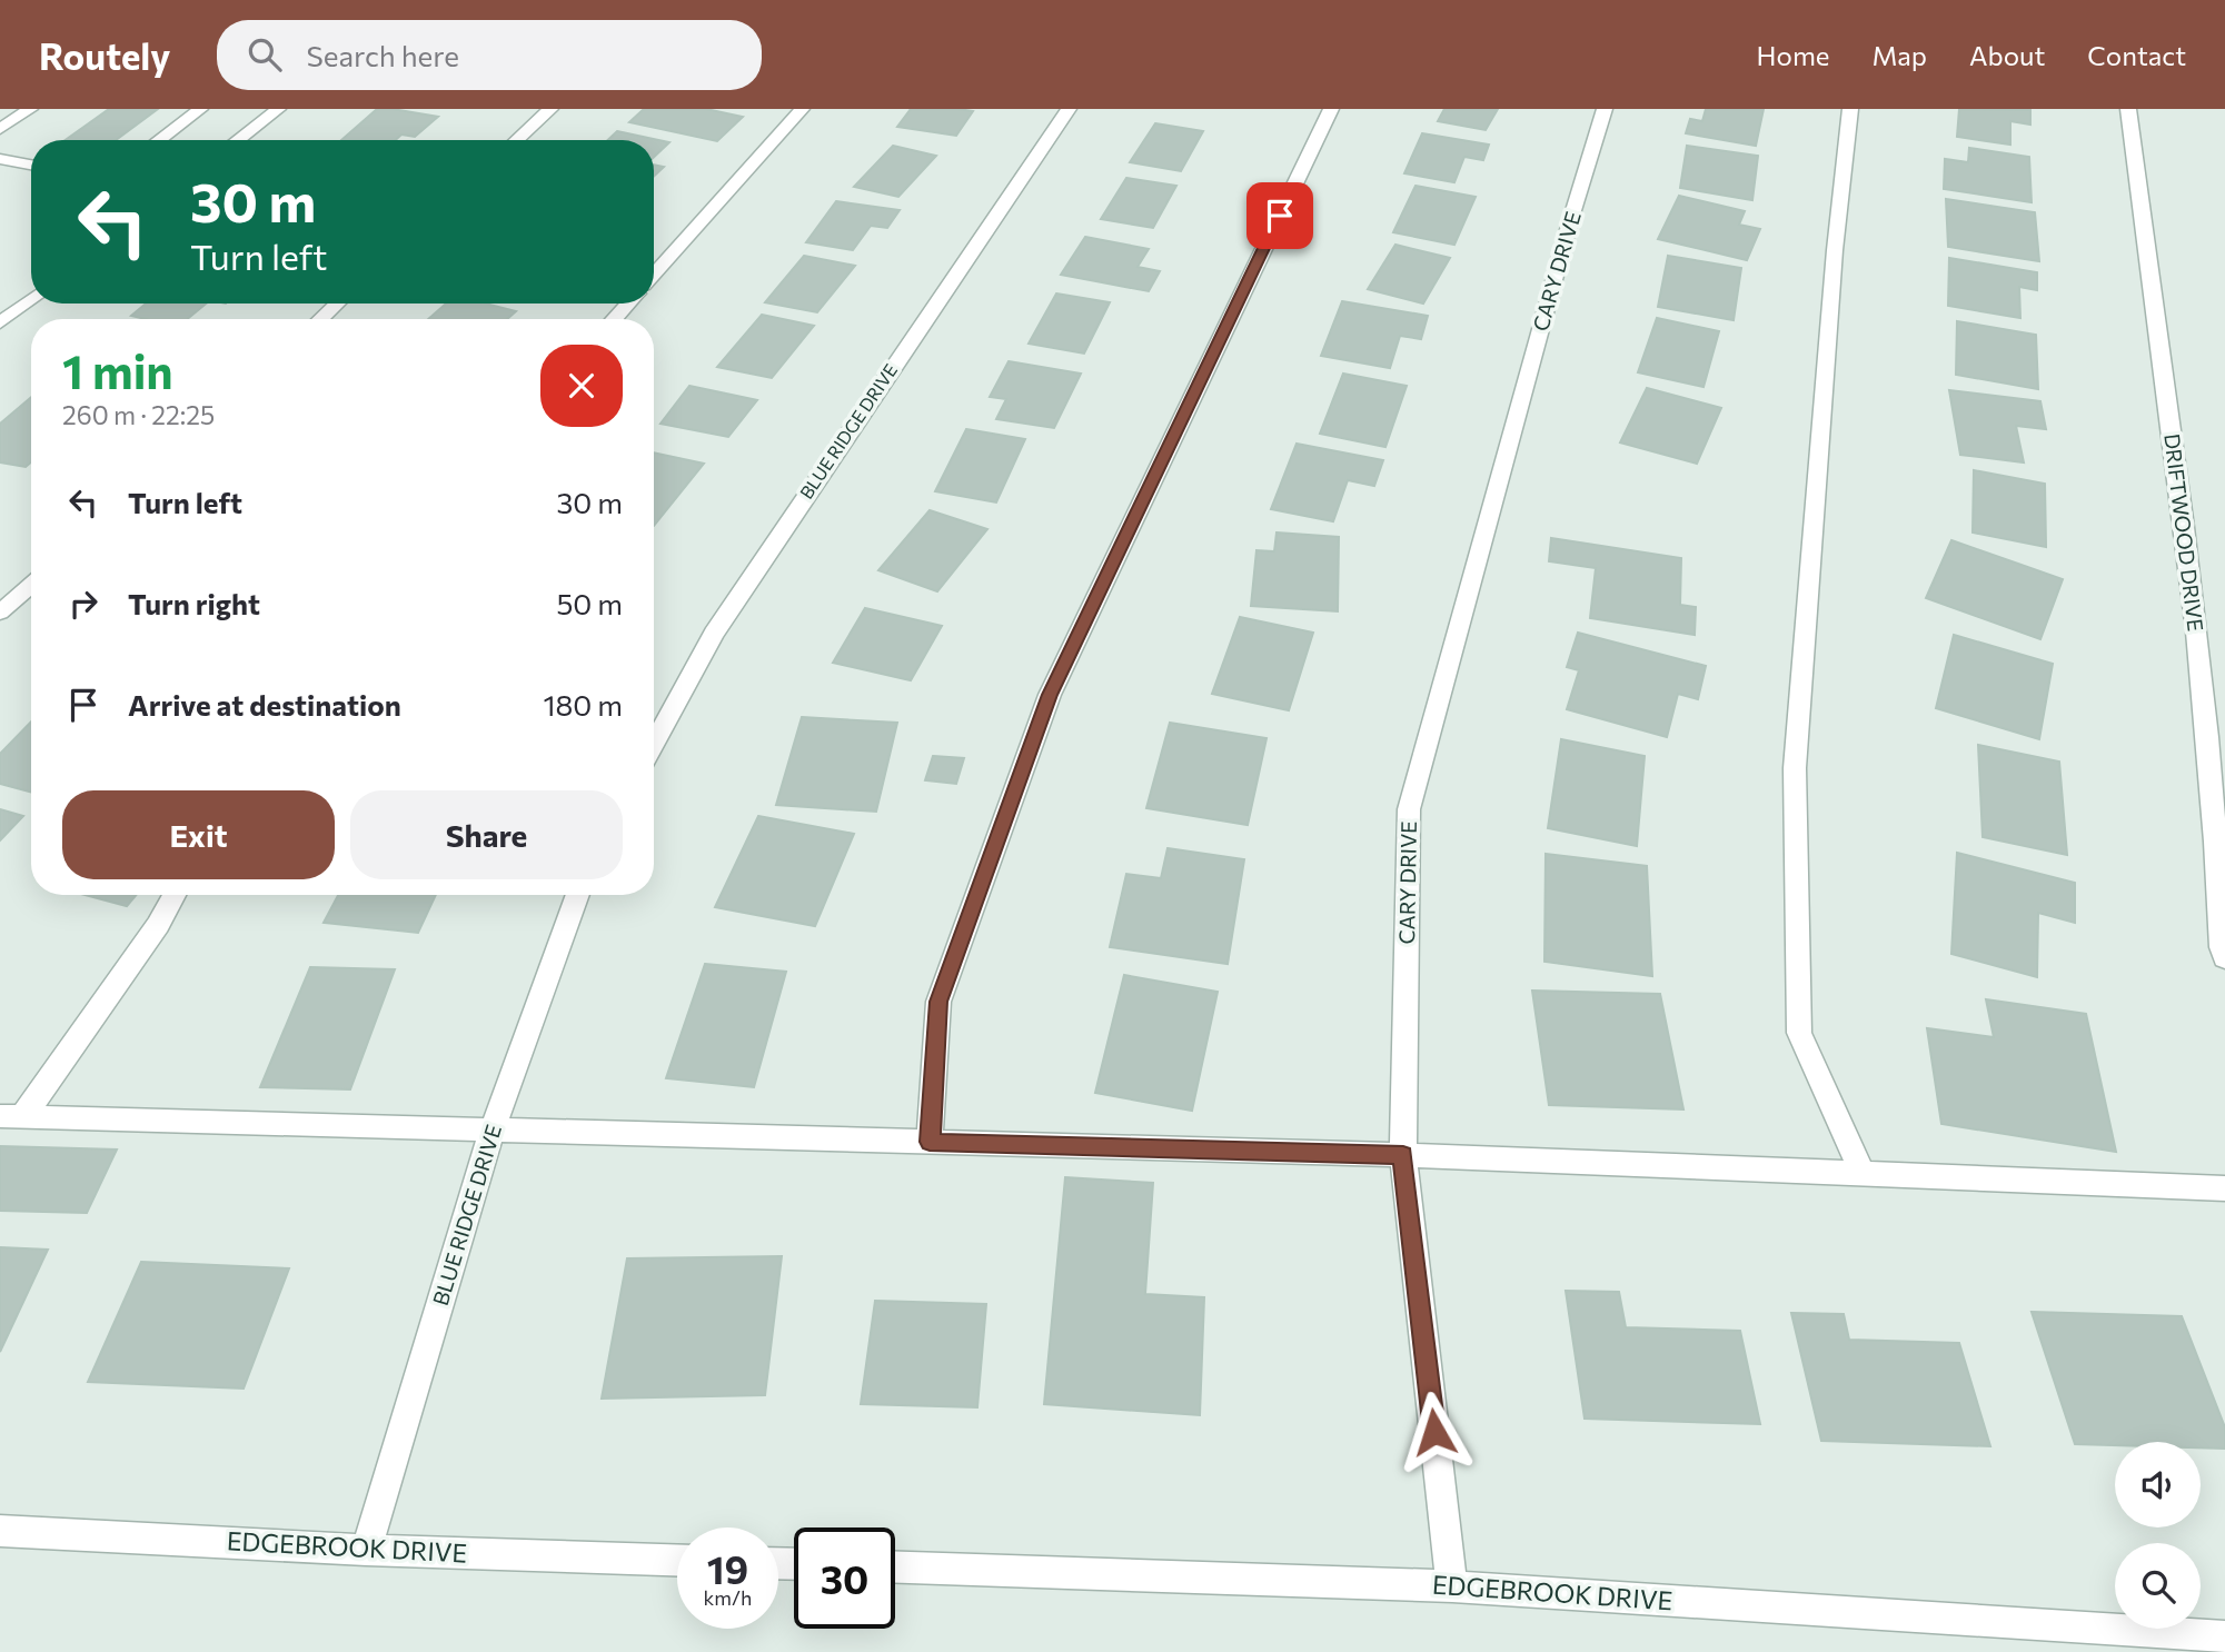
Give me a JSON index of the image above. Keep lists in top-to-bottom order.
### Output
{
  "streets": {
    "street": [
      "CARY DRIVE",
      "BLUE RIDGE DRIVE",
      "DRIFTWOOD DRIVE",
      "EDGEBROOK DRIVE"
    ]
  },
  "crossings": [
    ["CARY DRIVE", "EDGEBROOK DRIVE"],
    ["BLUE RIDGE DRIVE", "EDGEBROOK DRIVE"]
  ],
  "page": {
    "header": "Routely",
    "search": "Search here",
    "nav": [
      "Home",
      "Map",
      "About",
      "Contact"
    ],
    "turn": ["30 m", "Turn left"],
    "heading": ["1 min", "260 m · 22:25"],
    "list": [
      {
        "name": "Turn left",
        "value": "30 m"
      },
      {
        "name": "Turn right",
        "value": "50 m"
      },
      {
        "name": "Arrive at destination",
        "value": "180 m"
      }
    ],
    "buttons": ["Exit", "Share"],
    "speed": "19 km/h",
    "limit": "30"
  }
}
